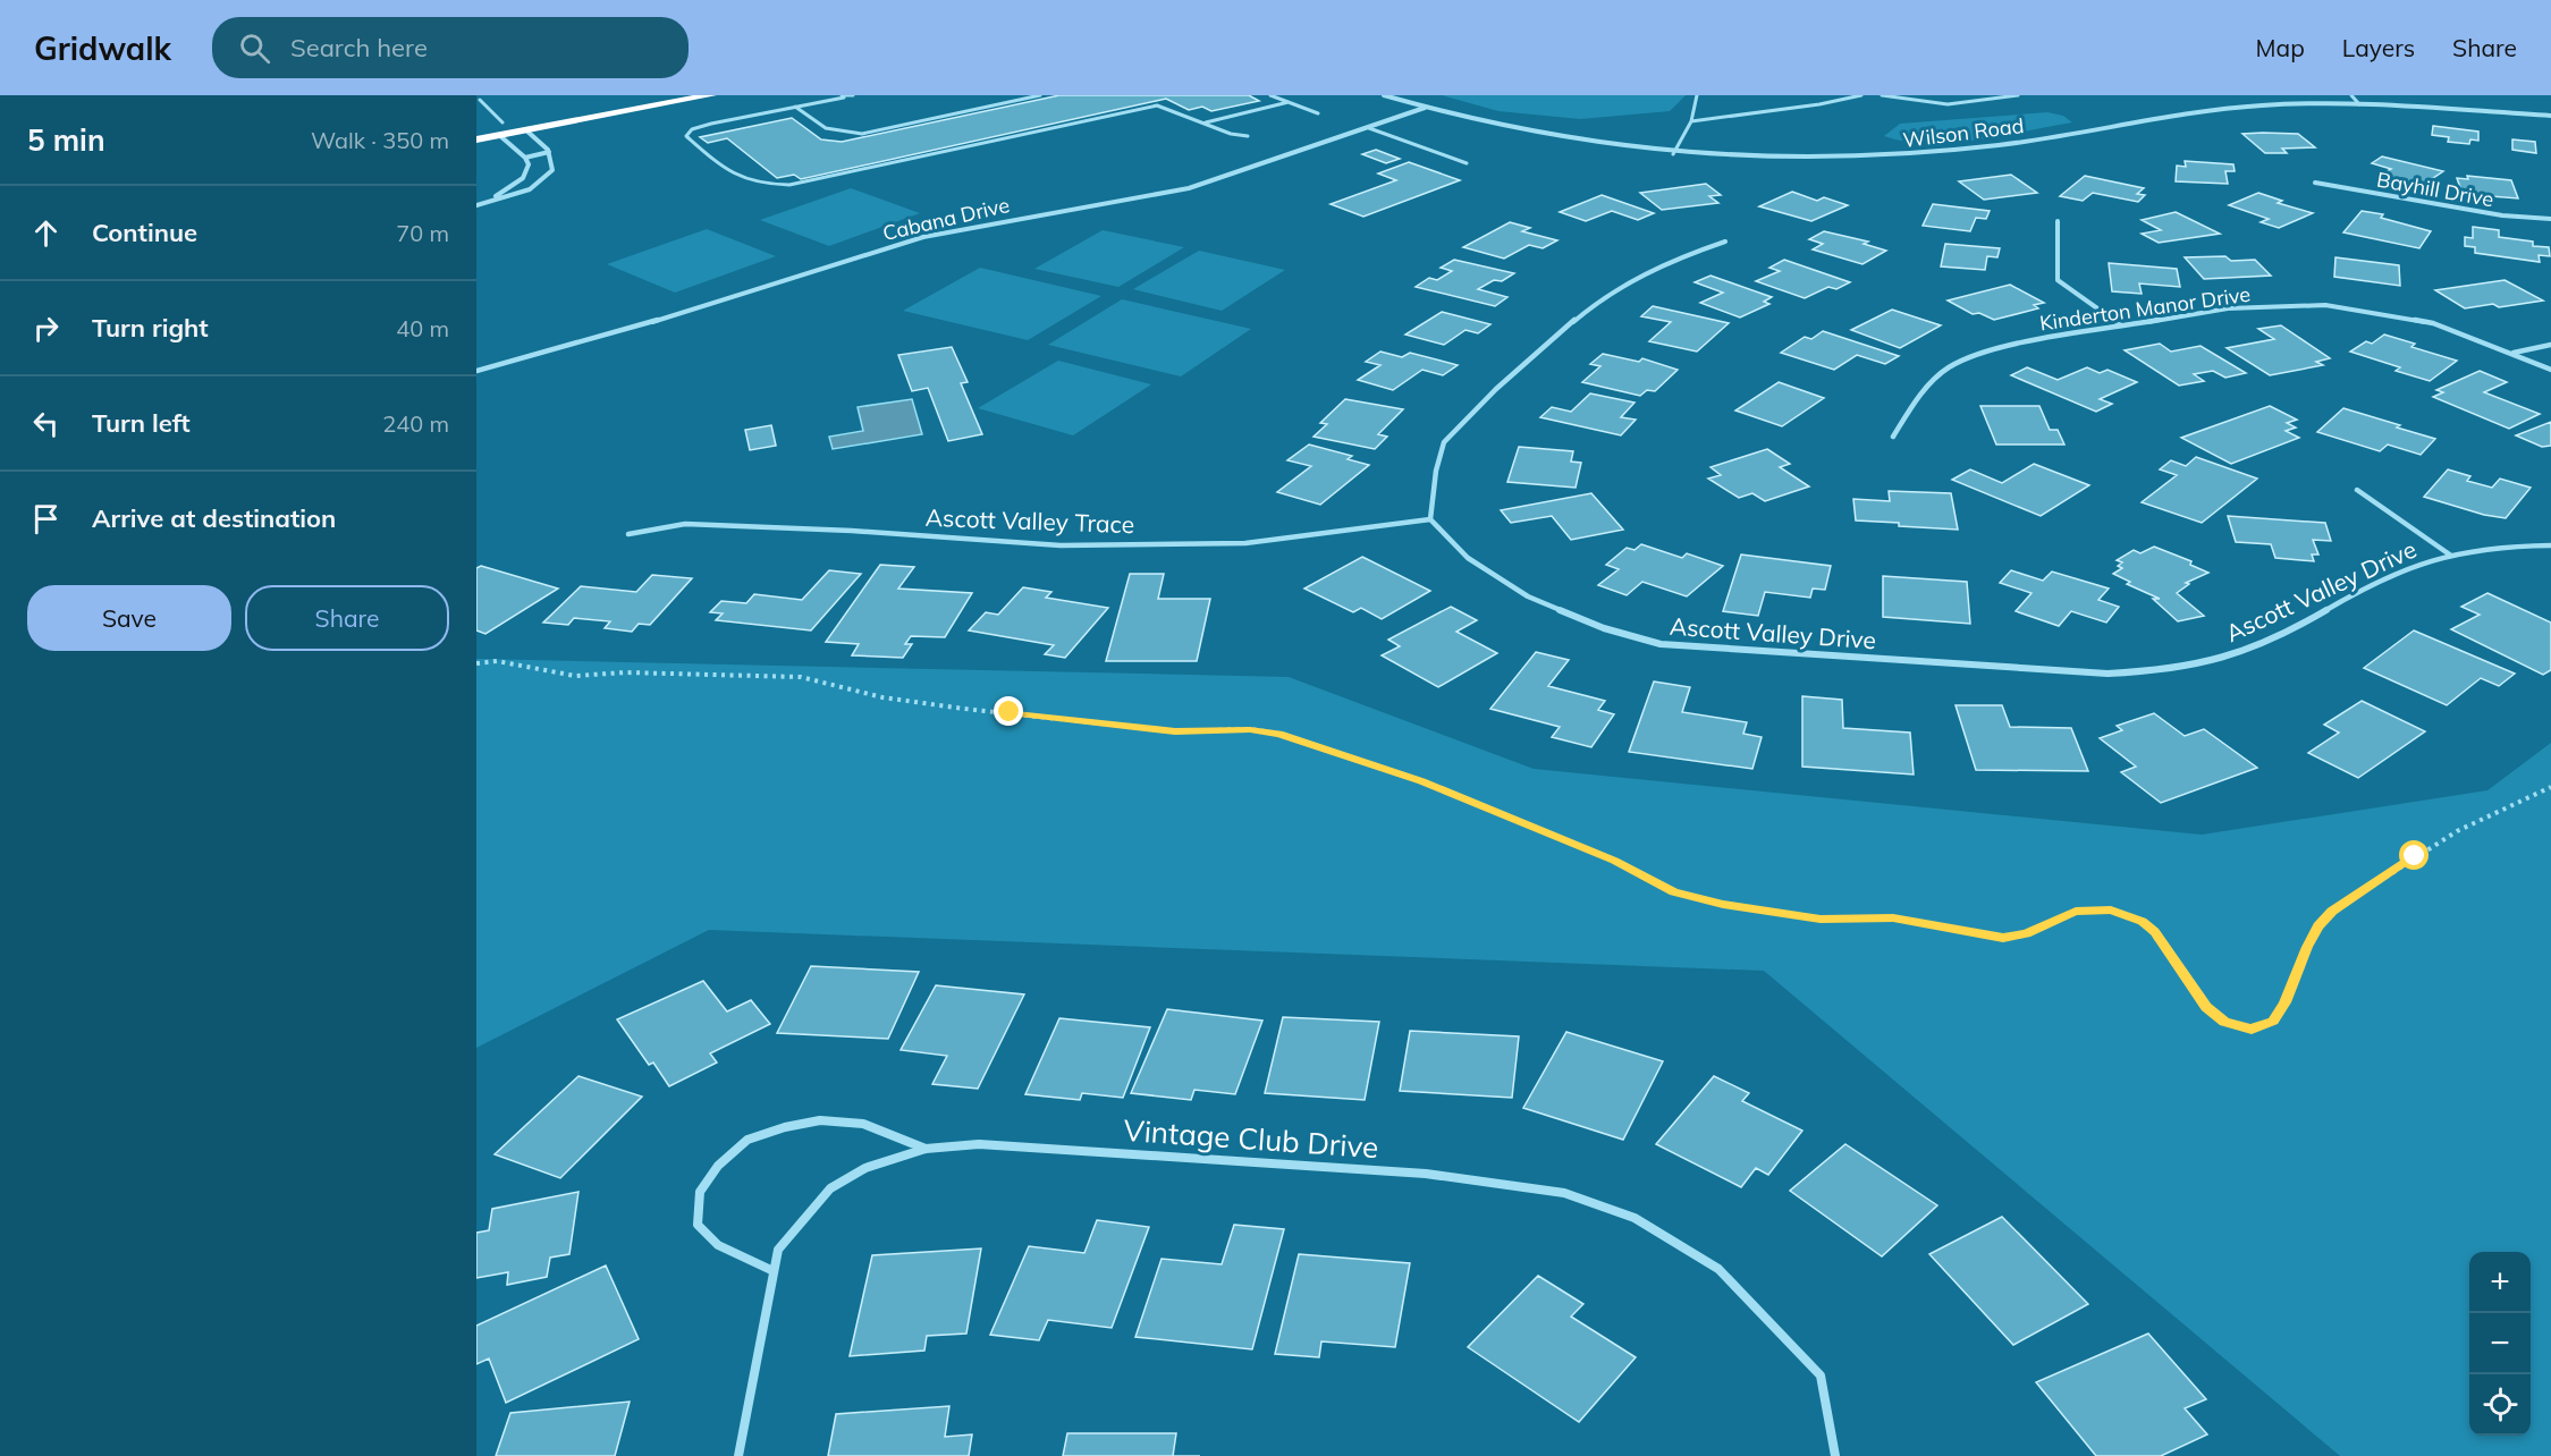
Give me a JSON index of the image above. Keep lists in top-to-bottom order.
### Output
{
  "streets": {
    "street": [
      "Wilson Road",
      "Bayhill Drive",
      "Cabana Drive",
      "Kinderton Manor Drive",
      "Ascott Valley Trace",
      "Ascott Valley Drive",
      "Vintage Club Drive"
    ]
  },
  "crossings": [
    ["Wilson Road", "Cabana Drive"],
    ["Ascott Valley Trace", "Ascott Valley Drive"]
  ],
  "page": {
    "header": "Gridwalk",
    "search": "Search here",
    "nav": ["Map", "Layers", "Share"],
    "heading": ["5 min", "Walk · 350 m"],
    "list": [
      ["Continue", "70 m"],
      ["Turn right", "40 m"],
      ["Turn left", "240 m"],
      "Arrive at destination"
    ],
    "buttons": ["Save", "Share"],
    "map_buttons": ["+", "−"]
  }
}
